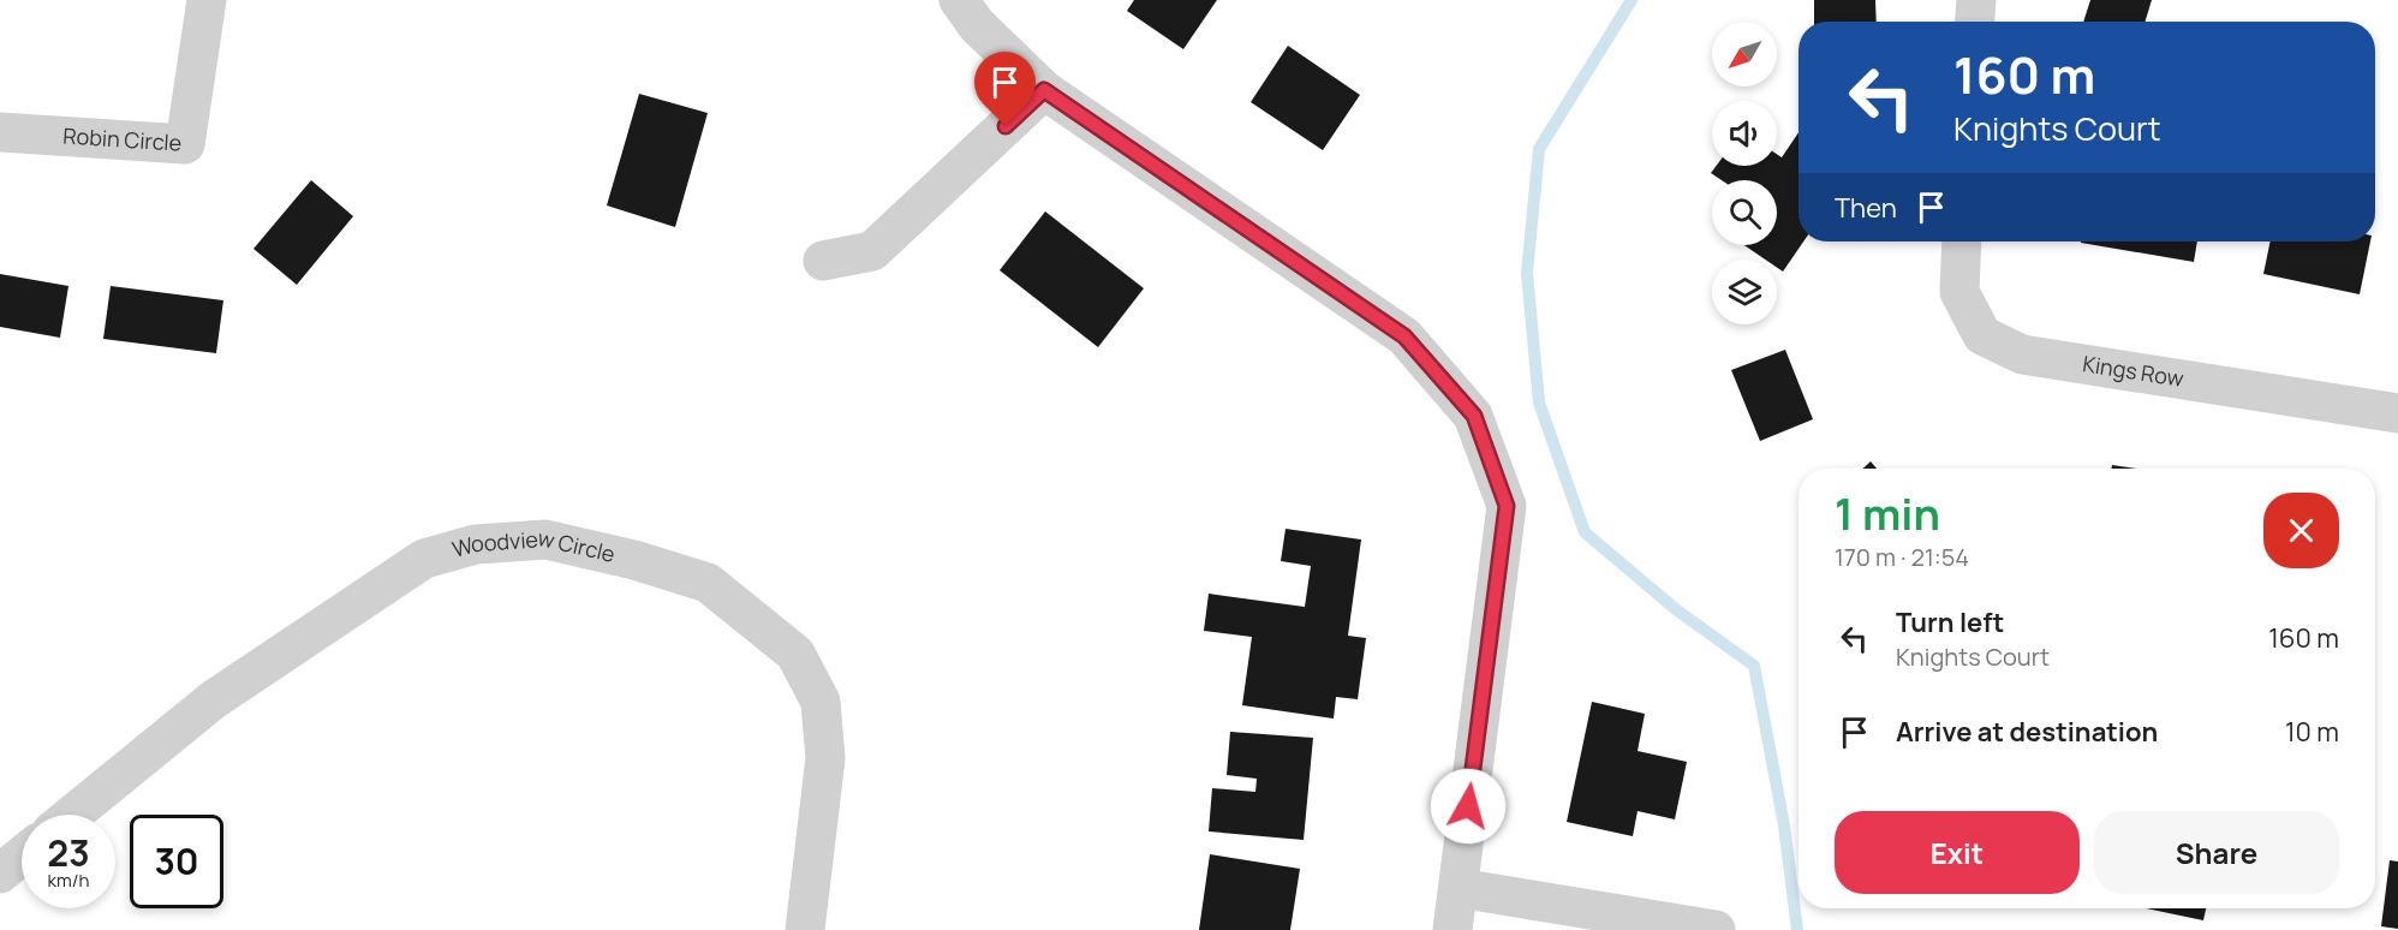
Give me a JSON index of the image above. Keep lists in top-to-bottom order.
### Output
{
  "streets": {
    "street": ["Robin Circle", "Kings Row", "Woodview Circle"]
  },
  "north": "bottom left",
  "page": {
    "turn": ["160 m", "Knights Court"],
    "then": "Then",
    "heading": ["1 min", "170 m · 21:54"],
    "list": [
      {
        "name": "Turn left",
        "note": "Knights Court",
        "value": "160 m"
      },
      {
        "name": "Arrive at destination",
        "value": "10 m"
      }
    ],
    "buttons": ["Exit", "Share"],
    "speed": "23 km/h",
    "limit": "30"
  }
}
